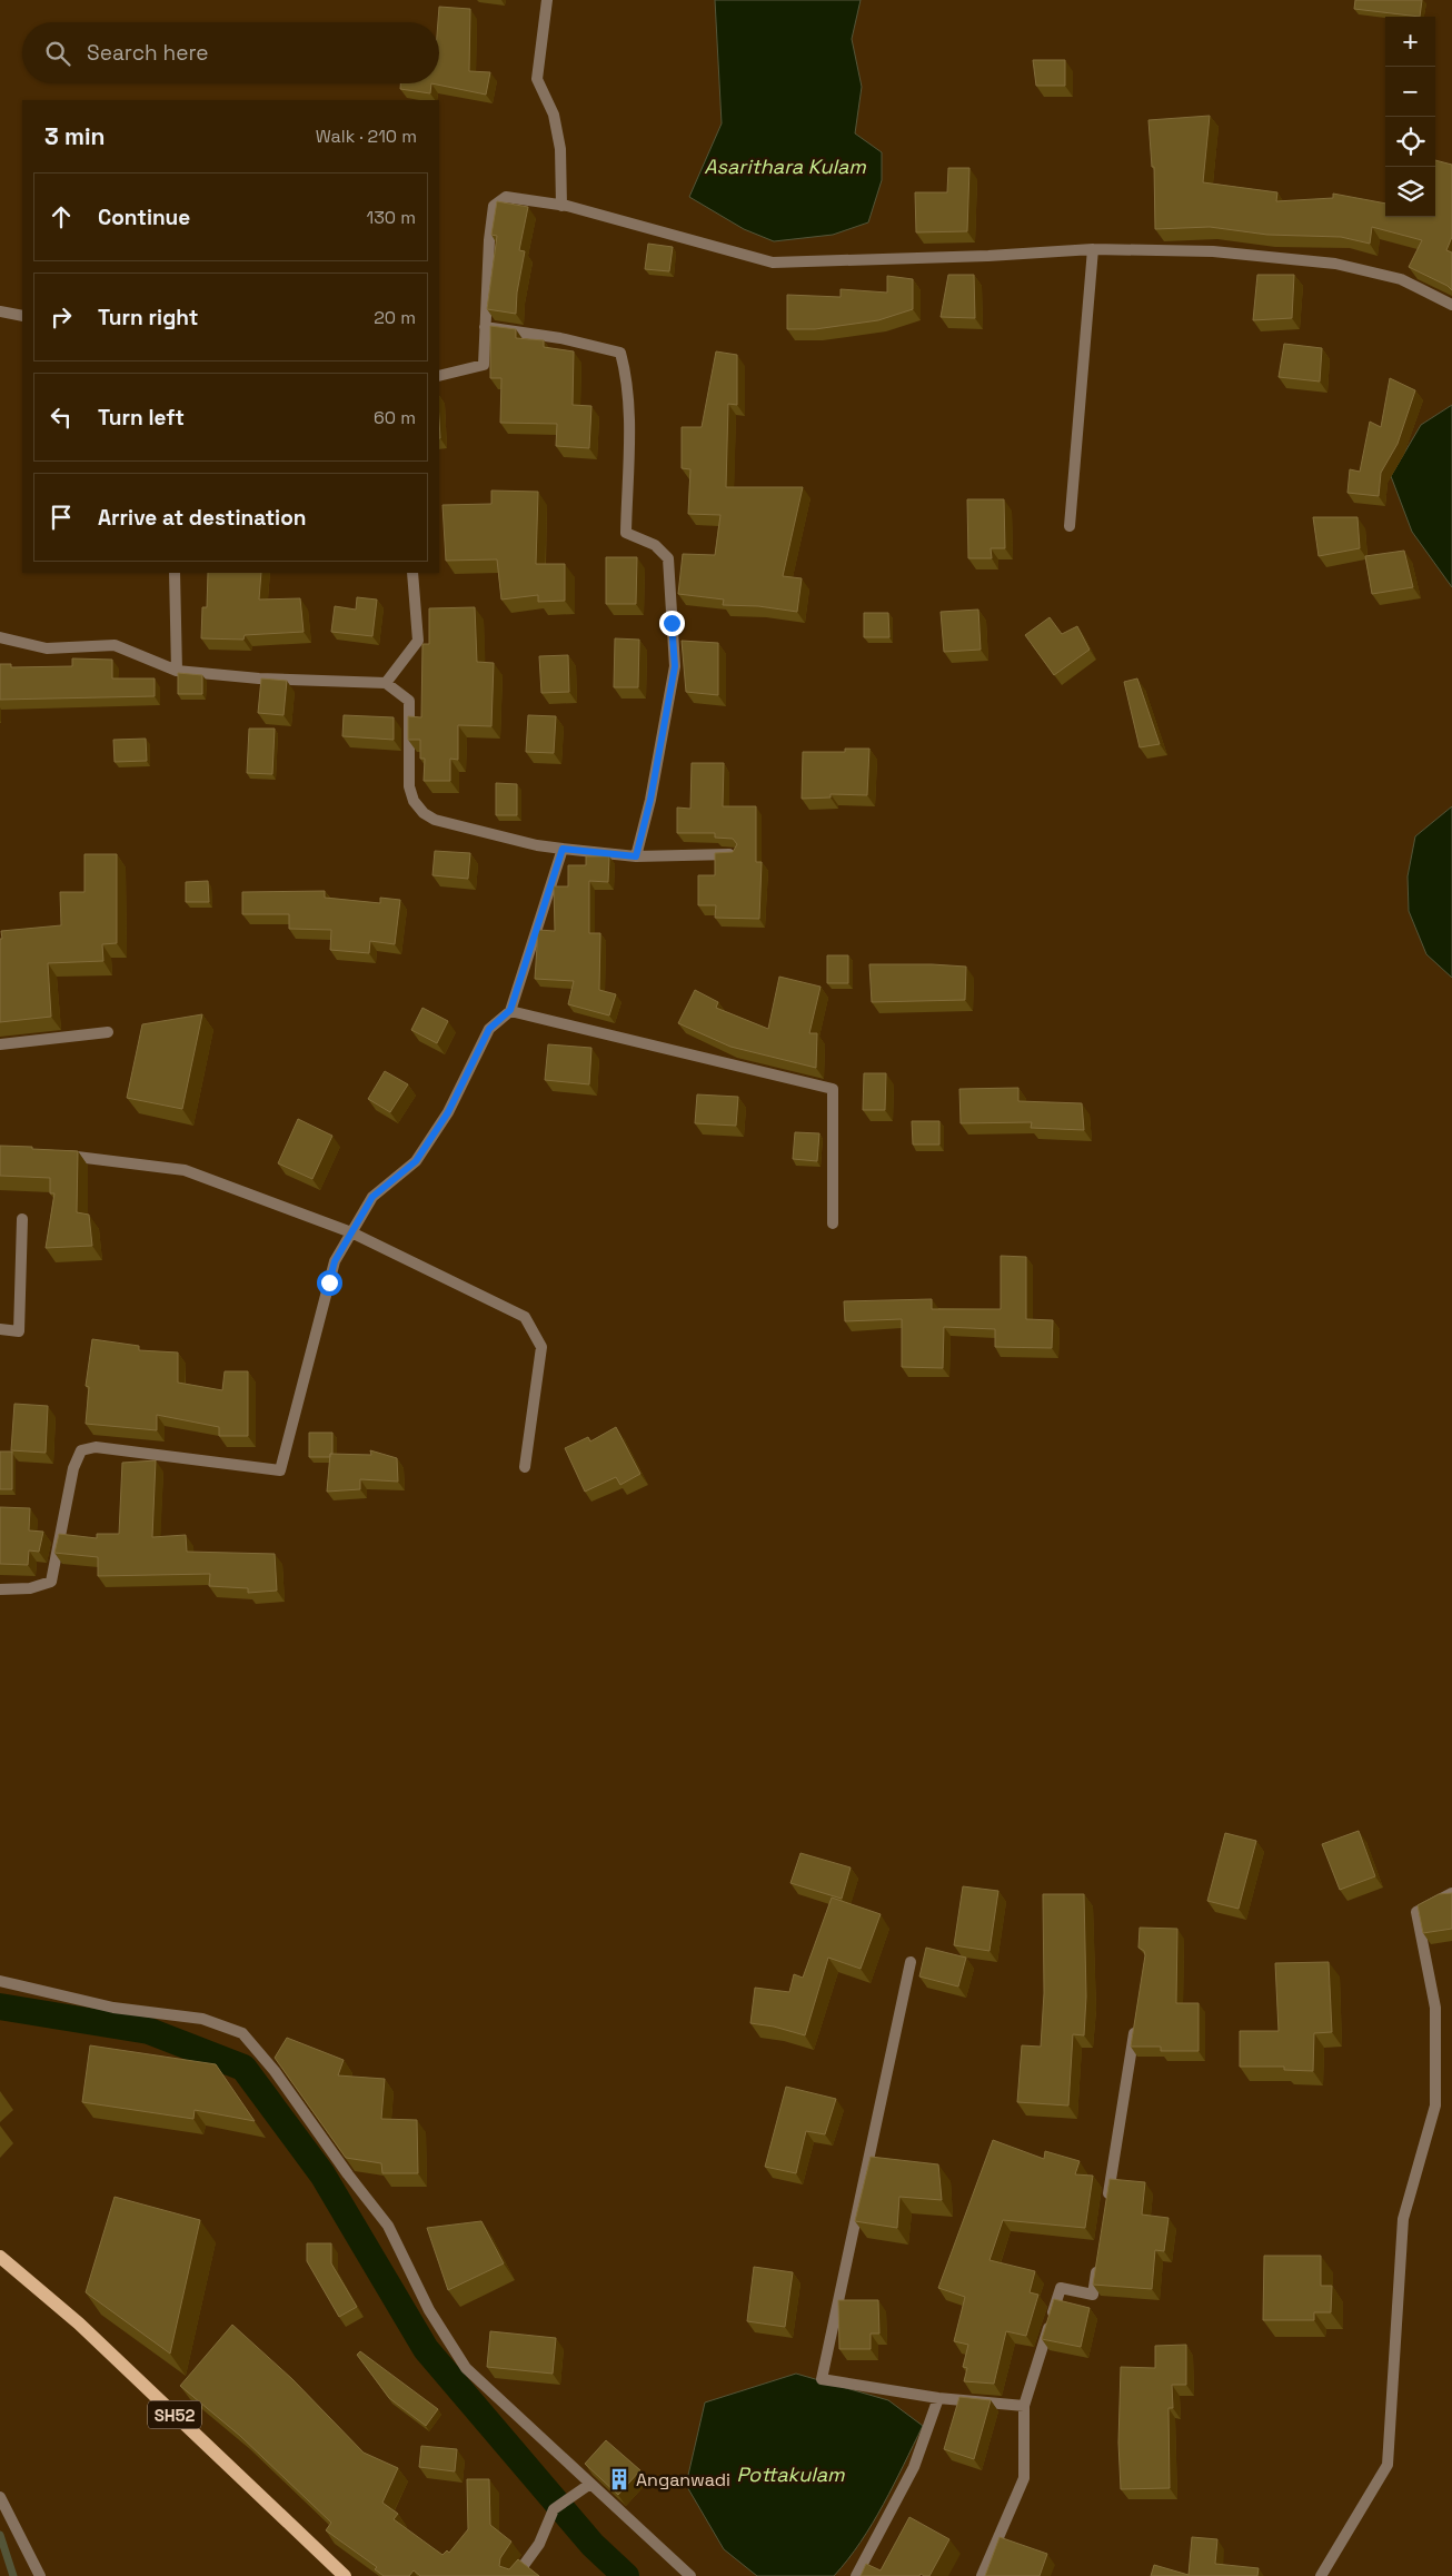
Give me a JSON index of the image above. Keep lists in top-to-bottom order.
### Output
{
  "streets": {
    "main road": ["SH52"]
  },
  "water": ["Asarithara Kulam", "Pottakulam"],
  "places": {
    "building": ["Anganwadi"]
  },
  "page": {
    "map_buttons": ["+", "−"],
    "search": "Search here",
    "heading": ["3 min", "Walk · 210 m"],
    "list": [
      ["Continue", "130 m"],
      ["Turn right", "20 m"],
      ["Turn left", "60 m"],
      "Arrive at destination"
    ]
  }
}
